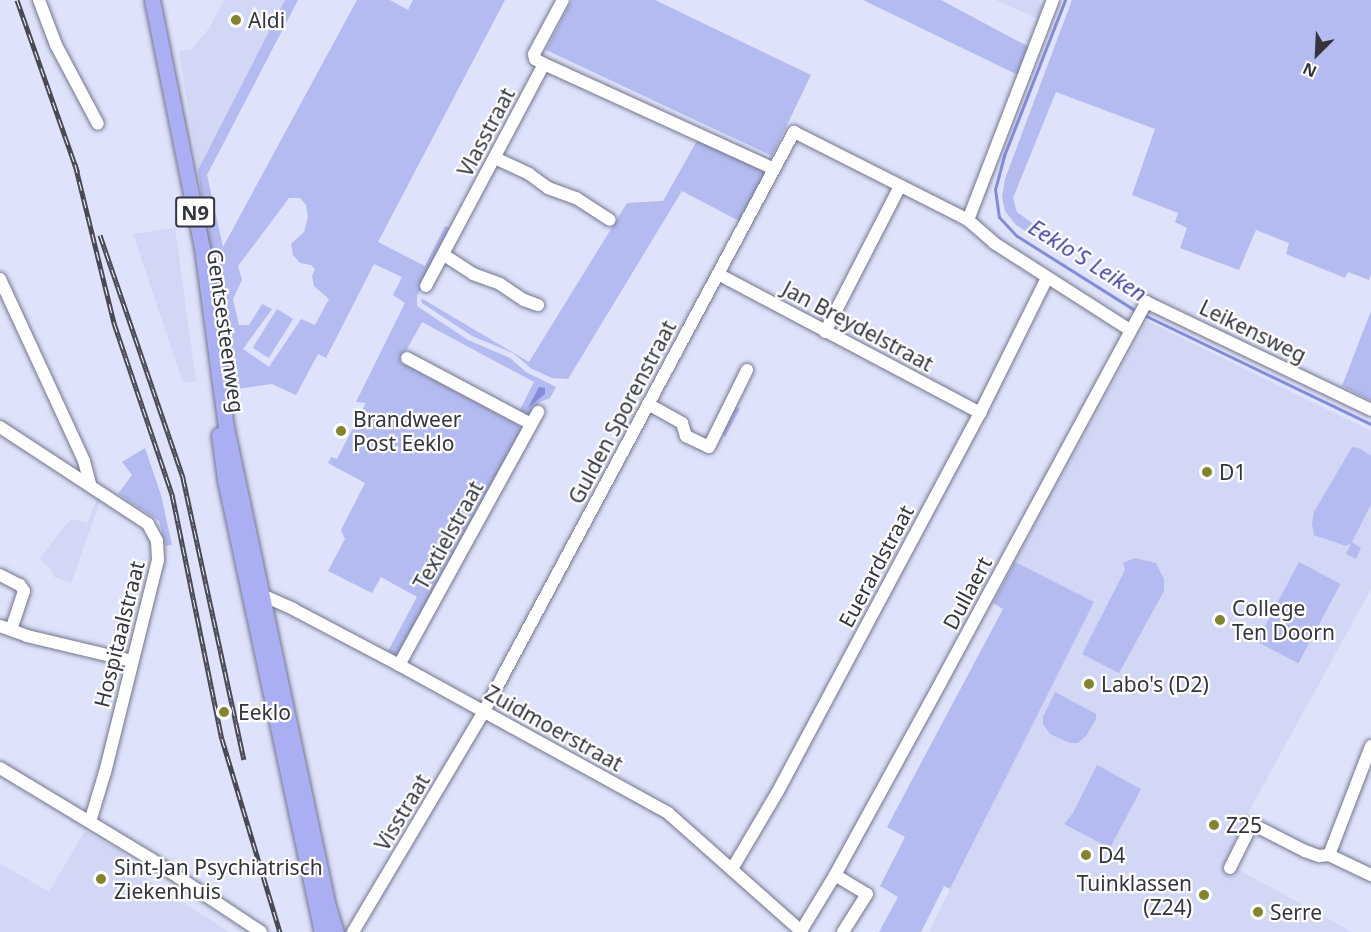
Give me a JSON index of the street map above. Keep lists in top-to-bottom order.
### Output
{
  "streets": {
    "main road": ["N9", "Gentsesteenweg"],
    "street": [
      "Vlasstraat",
      "Jan Breydelstraat",
      "Leikensweg",
      "Gulden Sporenstraat",
      "Textielstraat",
      "Euerardstraat",
      "Dullaert",
      "Hospitaalstraat",
      "Zuidmoerstraat",
      "Visstraat"
    ]
  },
  "crossings": [
    ["N9", "Gentsesteenweg"],
    ["N9", "Zuidmoerstraat"],
    ["Jan Breydelstraat", "Gulden Sporenstraat"],
    ["Jan Breydelstraat", "Euerardstraat"],
    ["Gentsesteenweg", "Zuidmoerstraat"],
    ["Leikensweg", "Dullaert"],
    ["Gulden Sporenstraat", "Zuidmoerstraat"],
    ["Gulden Sporenstraat", "Visstraat"],
    ["Textielstraat", "Zuidmoerstraat"],
    ["Euerardstraat", "Zuidmoerstraat"],
    ["Dullaert", "Zuidmoerstraat"],
    ["Zuidmoerstraat", "Visstraat"]
  ],
  "water": ["Eeklo'S Leiken"],
  "places": [
    "Aldi",
    "Brandweer Post Eeklo",
    "D1",
    "College Ten Doorn",
    "Labo's (D2)",
    "Eeklo",
    "Z25",
    "D4",
    "Sint-Jan Psychiatrisch Ziekenhuis",
    "Tuinklassen (Z24)",
    "Serre"
  ],
  "north": "bottom left"
}
